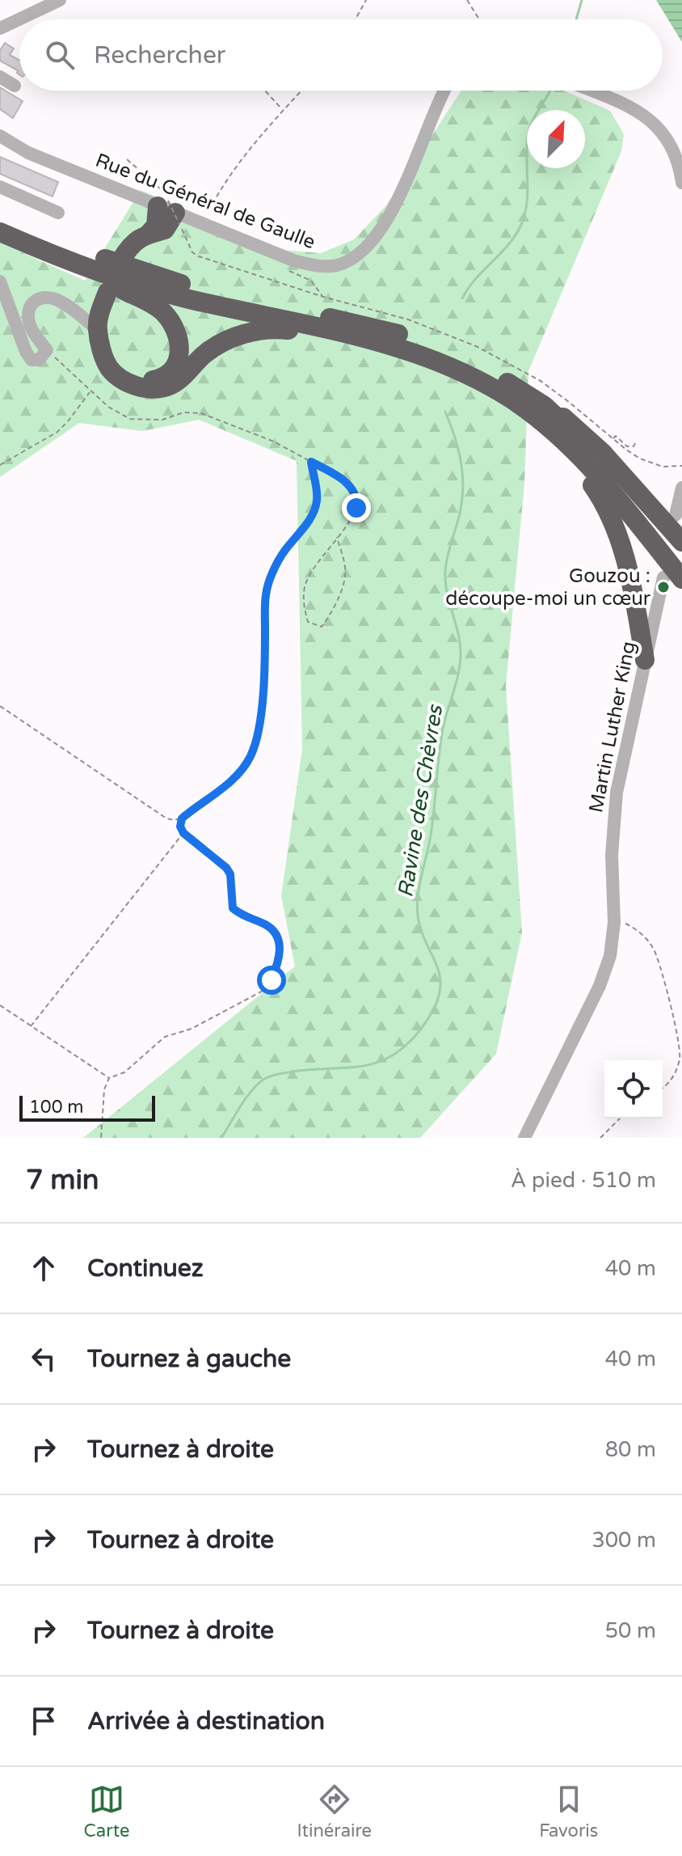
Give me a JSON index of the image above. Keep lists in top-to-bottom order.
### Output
{
  "streets": {
    "street": ["Rue du Général de Gaulle", "Martin Luther King"]
  },
  "water": ["Ravine des Chèvres"],
  "places": ["Gouzou : découpe-moi un cœur"],
  "scale_bar": "100 m",
  "north": "top right",
  "page": {
    "search": "Rechercher",
    "scale": "100 m",
    "heading": ["7 min", "À pied · 510 m"],
    "list": [
      ["Continuez", "40 m"],
      ["Tournez à gauche", "40 m"],
      ["Tournez à droite", "80 m"],
      ["Tournez à droite", "300 m"],
      ["Tournez à droite", "50 m"],
      "Arrivée à destination"
    ],
    "nav": ["Carte", "Itinéraire", "Favoris"]
  }
}
